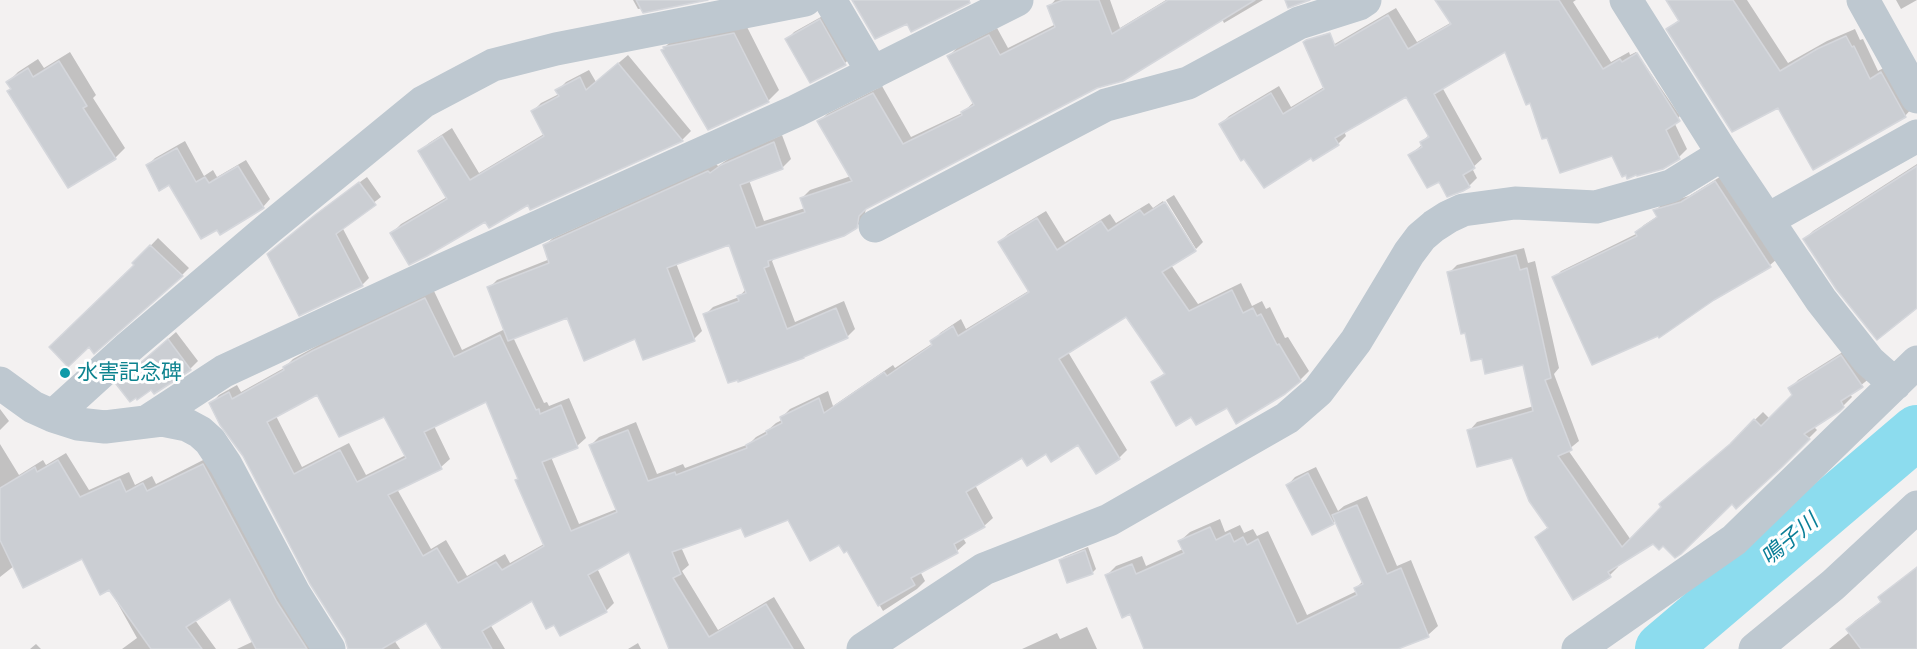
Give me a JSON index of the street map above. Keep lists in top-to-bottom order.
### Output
{
  "water": ["鳴子川"],
  "places": ["水害記念碑"]
}
